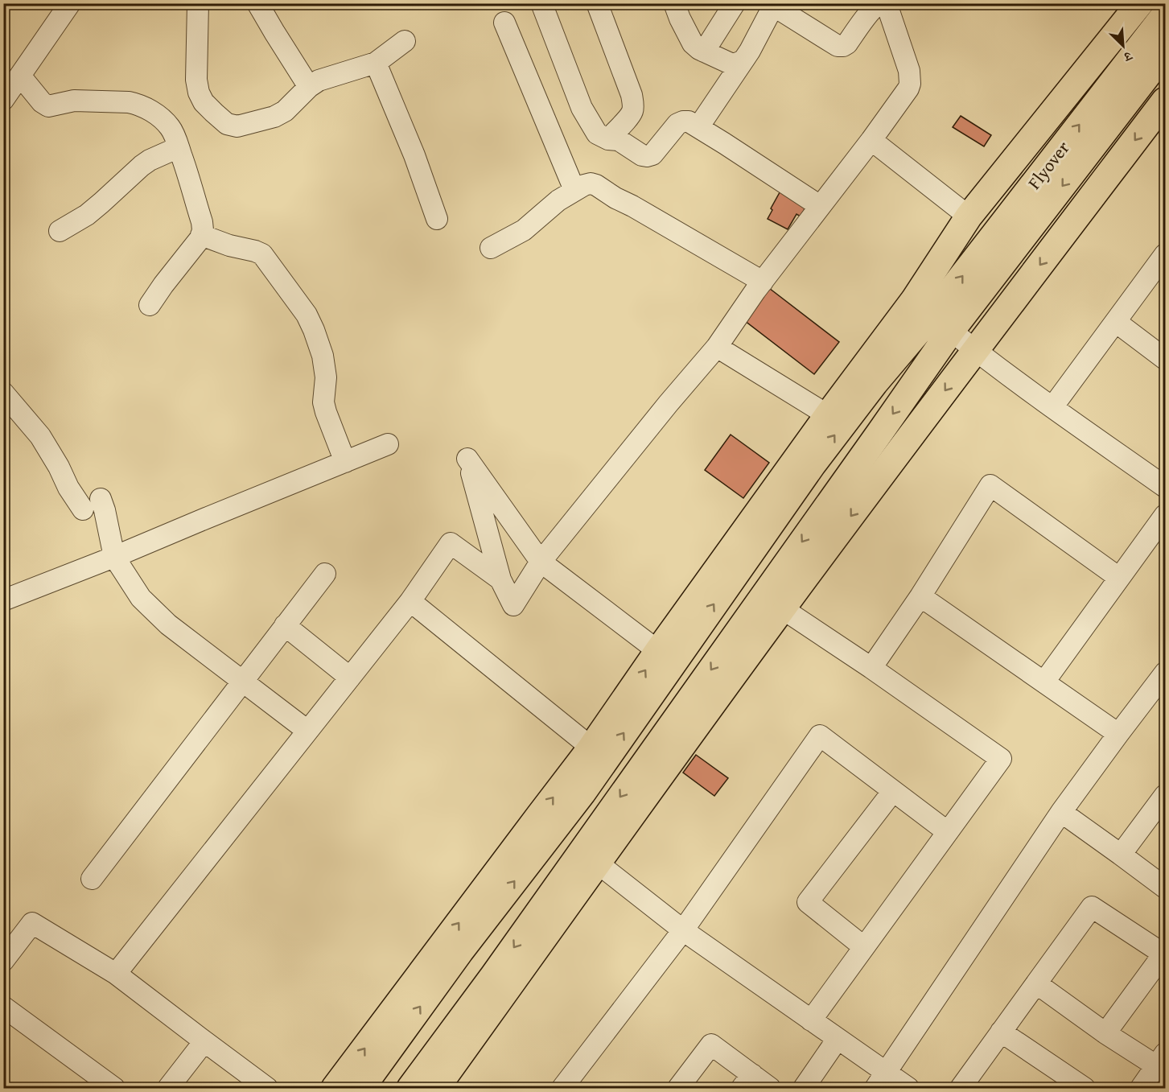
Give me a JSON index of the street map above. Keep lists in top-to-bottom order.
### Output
{
  "streets": {
    "main road": ["Flyover"]
  },
  "north": "bottom right"
}
